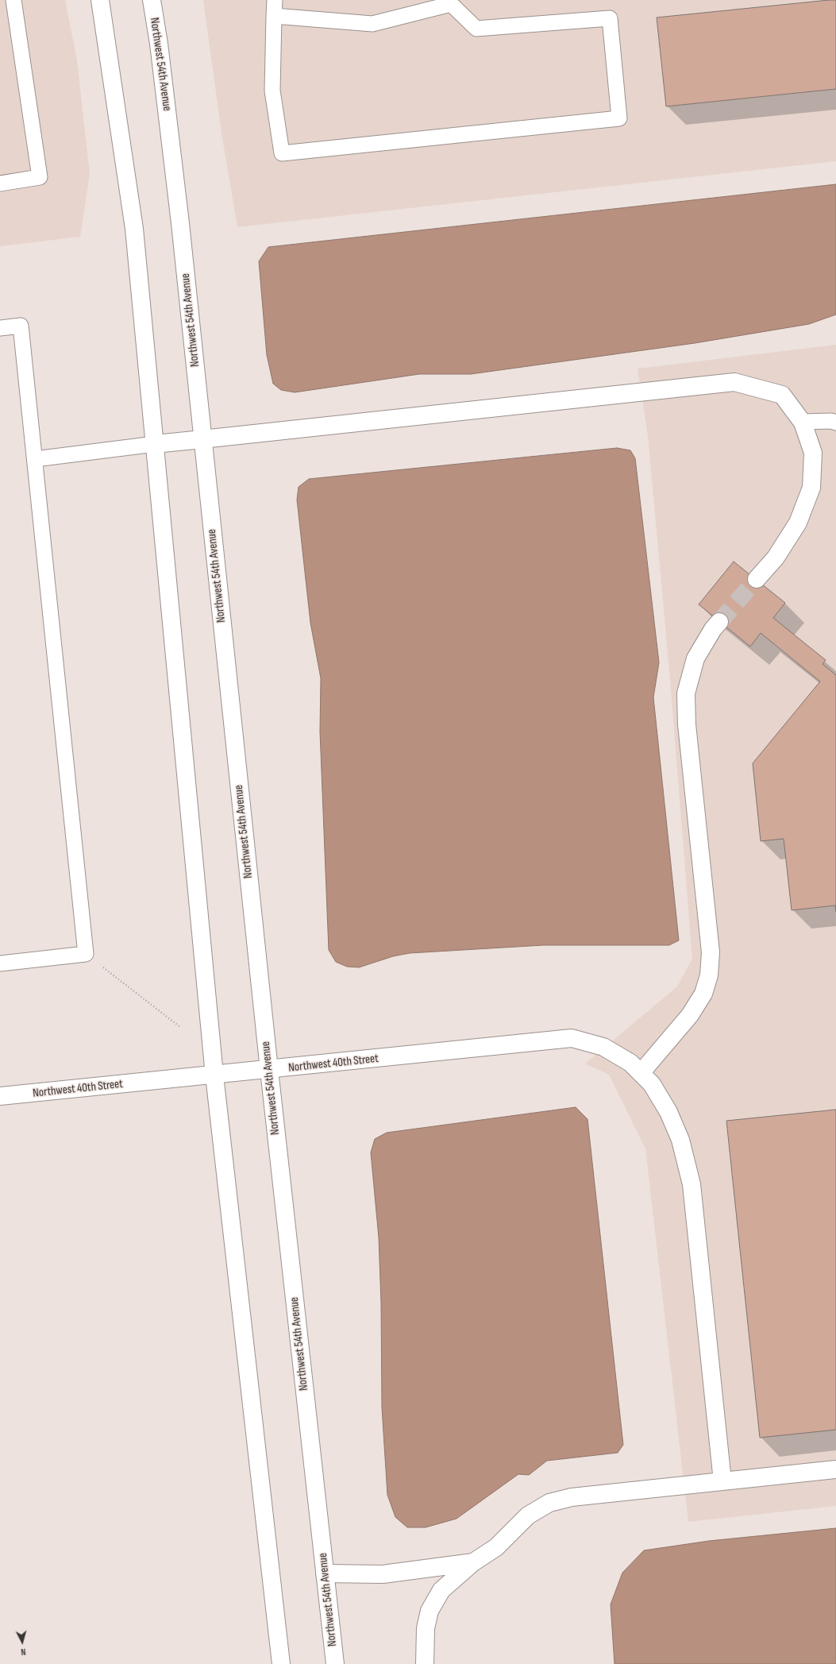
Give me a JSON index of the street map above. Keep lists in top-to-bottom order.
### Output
{
  "streets": {
    "street": ["Northwest 54th Avenue", "Northwest 40th Street"]
  },
  "crossings": [
    ["Northwest 54th Avenue", "Northwest 40th Street"]
  ],
  "north": "bottom"
}
